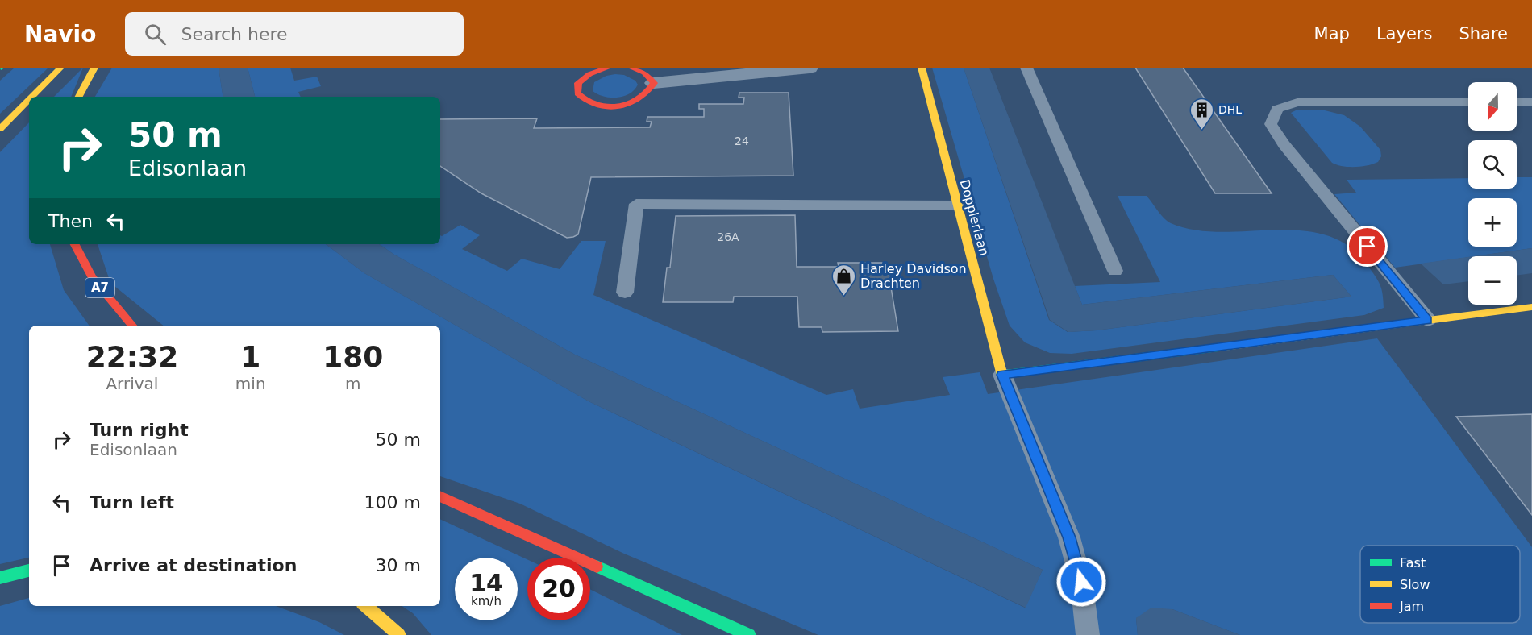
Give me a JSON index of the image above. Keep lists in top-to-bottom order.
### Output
{
  "streets": {
    "main road": ["Dopplerlaan", "A7"]
  },
  "places": {
    "building": ["DHL"],
    "shop": ["Harley Davidson Drachten"]
  },
  "house_numbers": ["24", "26A"],
  "legend": ["Fast", "Slow", "Jam"],
  "north": "bottom",
  "page": {
    "header": "Navio",
    "search": "Search here",
    "nav": ["Map", "Layers", "Share"],
    "map_buttons": ["+", "−"],
    "turn": ["50 m", "Edisonlaan"],
    "then": "Then",
    "eta": [
      "22:32",
      "Arrival",
      "1",
      "min",
      "180",
      "m"
    ],
    "list": [
      {
        "name": "Turn right",
        "note": "Edisonlaan",
        "value": "50 m"
      },
      {
        "name": "Turn left",
        "value": "100 m"
      },
      {
        "name": "Arrive at destination",
        "value": "30 m"
      }
    ],
    "speed": "14 km/h",
    "limit": "20"
  }
}
